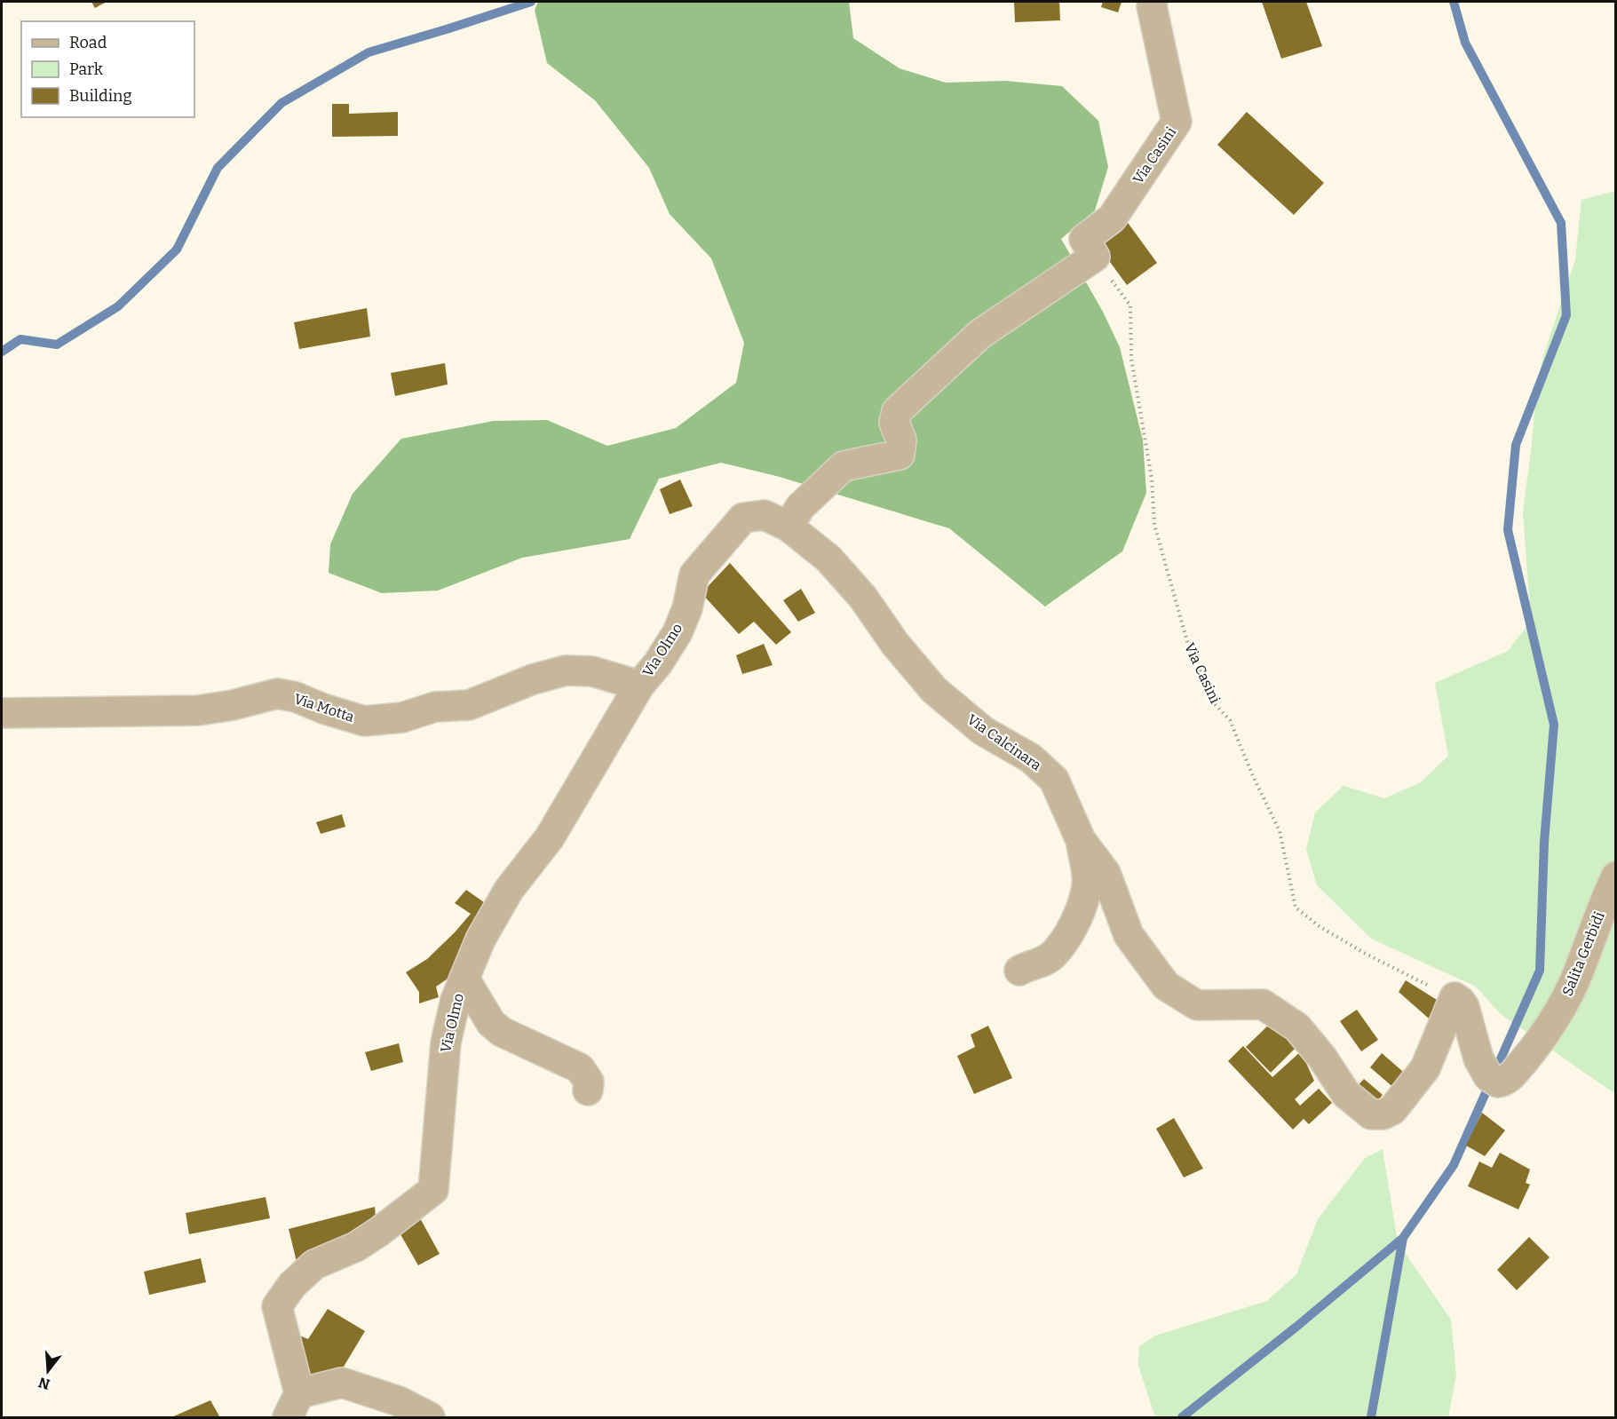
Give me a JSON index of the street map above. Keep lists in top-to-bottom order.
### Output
{
  "streets": {
    "street": [
      "Via Casini",
      "Via Olmo",
      "Via Motta",
      "Via Calcinara",
      "Salita Gerbidi"
    ]
  },
  "crossings": [
    ["Via Casini", "Via Calcinara"],
    ["Via Casini", "Salita Gerbidi"],
    ["Via Olmo", "Via Motta"],
    ["Via Olmo", "Via Calcinara"],
    ["Via Calcinara", "Salita Gerbidi"]
  ],
  "legend": ["Road", "Park", "Building"],
  "north": "bottom"
}
